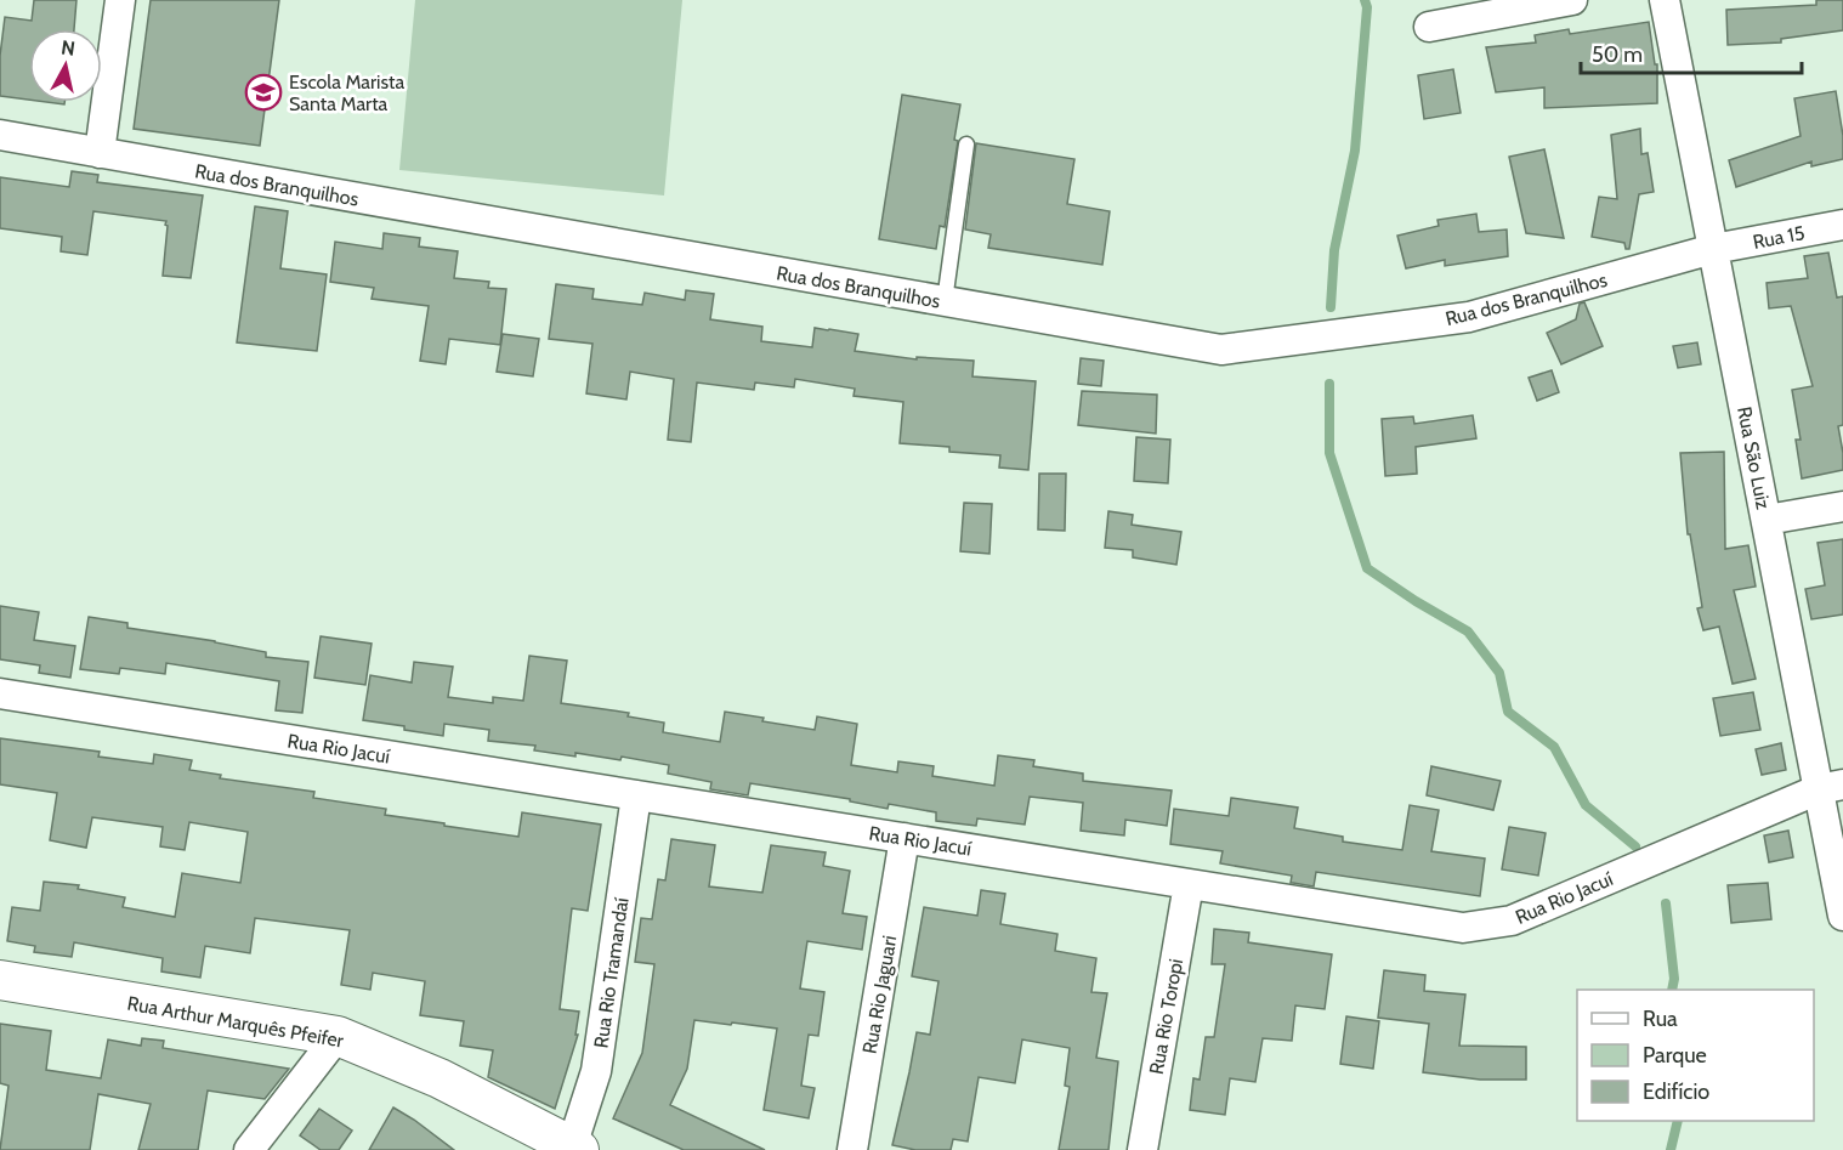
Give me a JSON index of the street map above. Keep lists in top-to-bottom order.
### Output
{
  "streets": {
    "street": [
      "Rua dos Branquilhos",
      "Rua 15",
      "Rua São Luiz",
      "Rua Rio Jacuí",
      "Rua Rio Tramandaí",
      "Rua Rio Jaguari",
      "Rua Rio Toropi",
      "Rua Arthur Marquês Pfeifer"
    ]
  },
  "crossings": [
    ["Rua dos Branquilhos", "Rua 15"],
    ["Rua dos Branquilhos", "Rua São Luiz"],
    ["Rua 15", "Rua São Luiz"],
    ["Rua São Luiz", "Rua Rio Jacuí"],
    ["Rua Rio Jacuí", "Rua Rio Tramandaí"],
    ["Rua Rio Jacuí", "Rua Rio Jaguari"],
    ["Rua Rio Jacuí", "Rua Rio Toropi"],
    ["Rua Rio Tramandaí", "Rua Arthur Marquês Pfeifer"]
  ],
  "places": {
    "school or university": ["Escola Marista Santa Marta"]
  },
  "legend": ["Rua", "Parque", "Edifício"],
  "scale_bar": "50 m",
  "north": "top"
}
